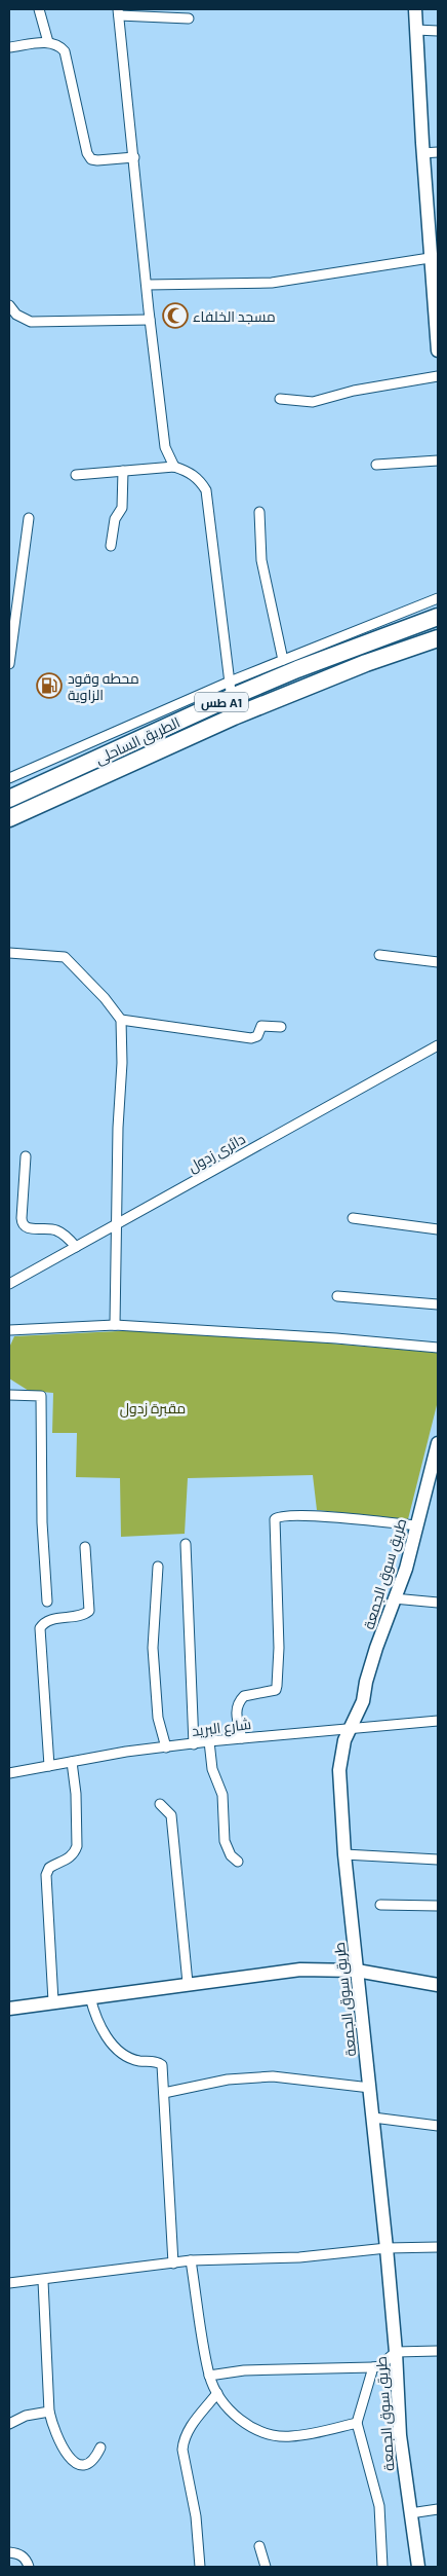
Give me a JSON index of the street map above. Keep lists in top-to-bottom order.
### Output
{
  "streets": {
    "highway": ["طس A1", "الطريق الساحلى"],
    "street": ["دائرى زدول", "طريق سوق الجمعة", "شارع البريد"]
  },
  "crossings": [
    ["طريق سوق الجمعة", "شارع البريد"]
  ],
  "parks": ["مقبرة زدول"],
  "places": {
    "mosque": ["مسجد الخلفاء"],
    "fuel station": ["محطه وقود الزاوية"]
  }
}
